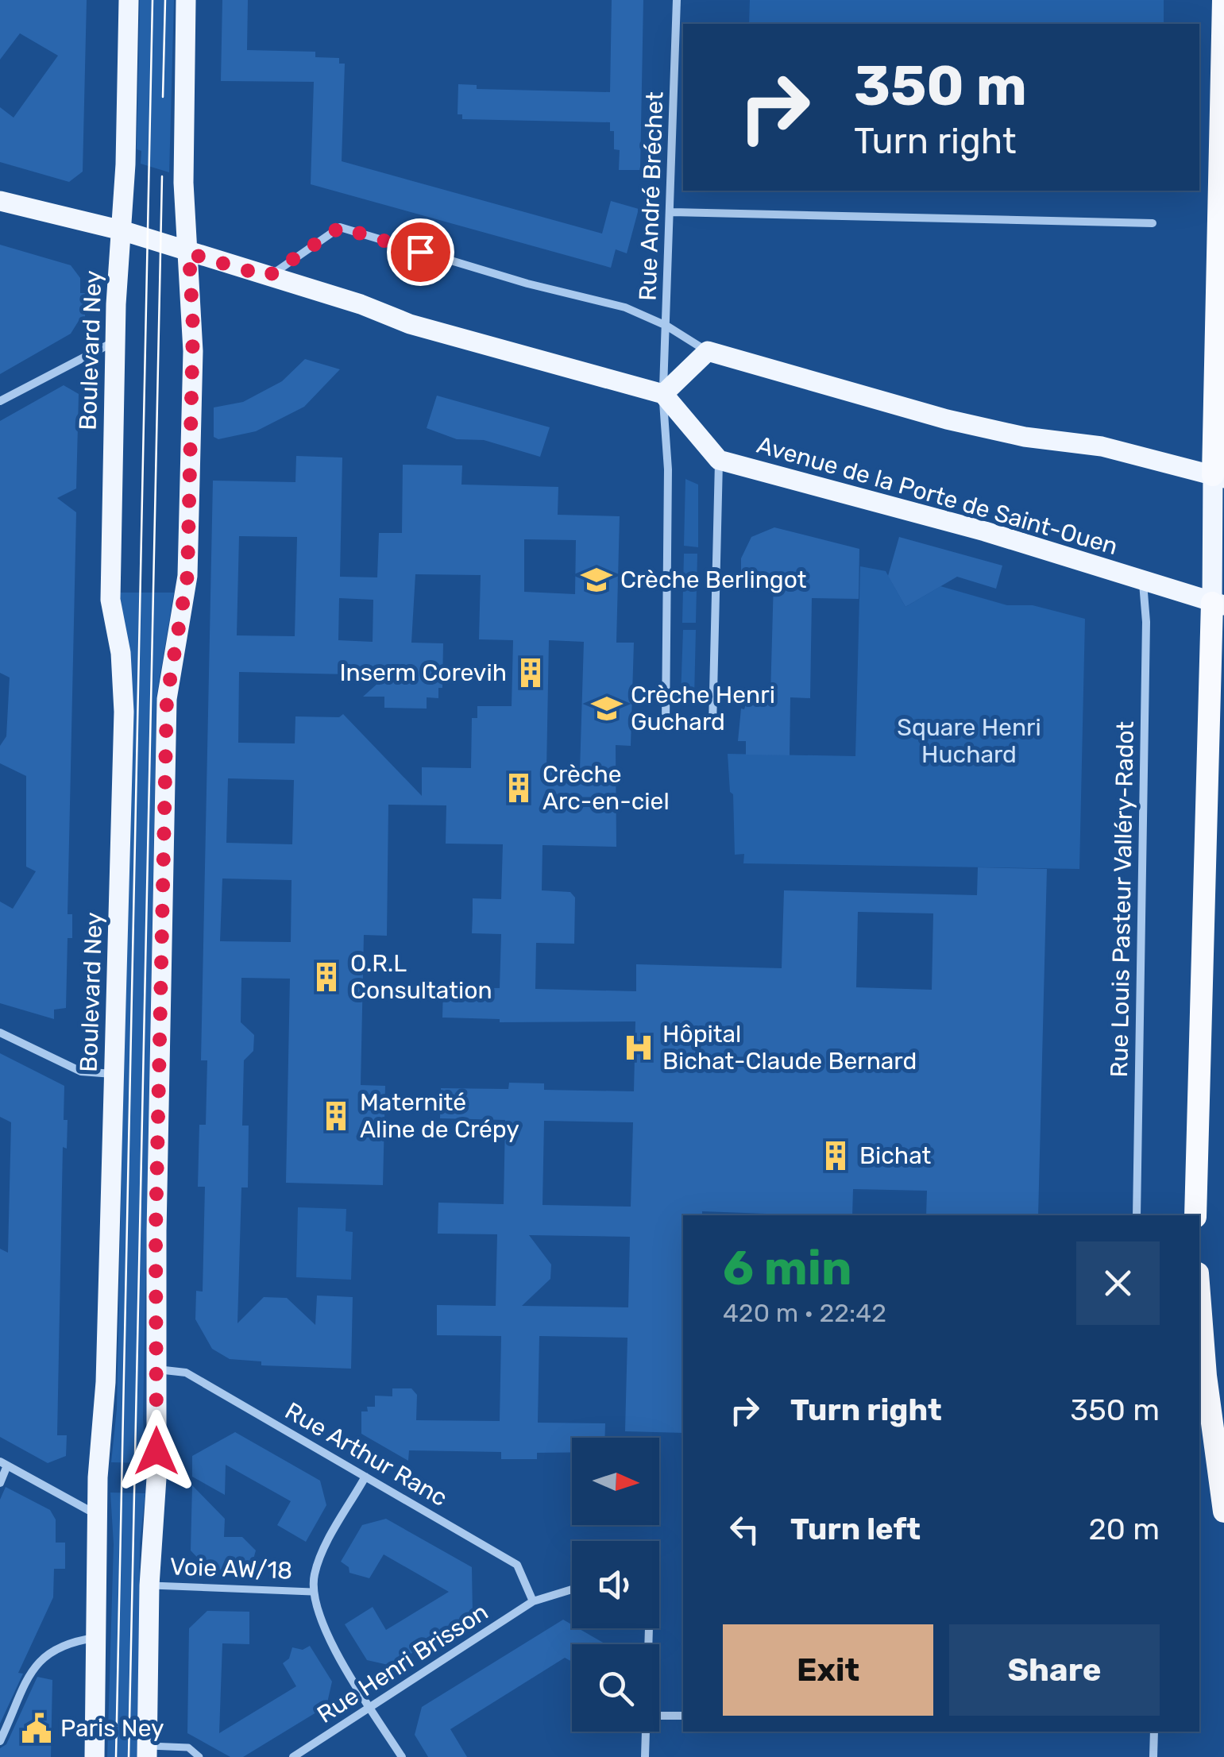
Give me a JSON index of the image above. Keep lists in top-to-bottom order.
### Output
{
  "streets": {
    "main road": ["Boulevard Ney", "Avenue de la Porte de Saint-Ouen"],
    "street": [
      "Rue André Bréchet",
      "Rue Louis Pasteur Valléry-Radot",
      "Rue Arthur Ranc",
      "Voie AW/18",
      "Rue Henri Brisson"
    ]
  },
  "crossings": [
    ["Rue André Bréchet", "Avenue de la Porte de Saint-Ouen"],
    ["Avenue de la Porte de Saint-Ouen", "Rue Louis Pasteur Valléry-Radot"],
    ["Rue Arthur Ranc", "Rue Henri Brisson"]
  ],
  "parks": ["Square Henri Huchard"],
  "places": {
    "school or university": ["Crèche Berlingot", "Crèche Henri Guchard"],
    "building": [
      "Inserm Corevih",
      "Crèche Arc-en-ciel",
      "O.R.L Consultation",
      "Maternité Aline de Crépy",
      "Bichat"
    ],
    "hospital": ["Hôpital Bichat-Claude Bernard"],
    "public building": ["Paris Ney"]
  },
  "north": "right",
  "page": {
    "turn": ["350 m", "Turn right"],
    "heading": ["6 min", "420 m · 22:42"],
    "list": [
      {
        "name": "Turn right",
        "value": "350 m"
      },
      {
        "name": "Turn left",
        "value": "20 m"
      }
    ],
    "buttons": ["Exit", "Share"]
  }
}
